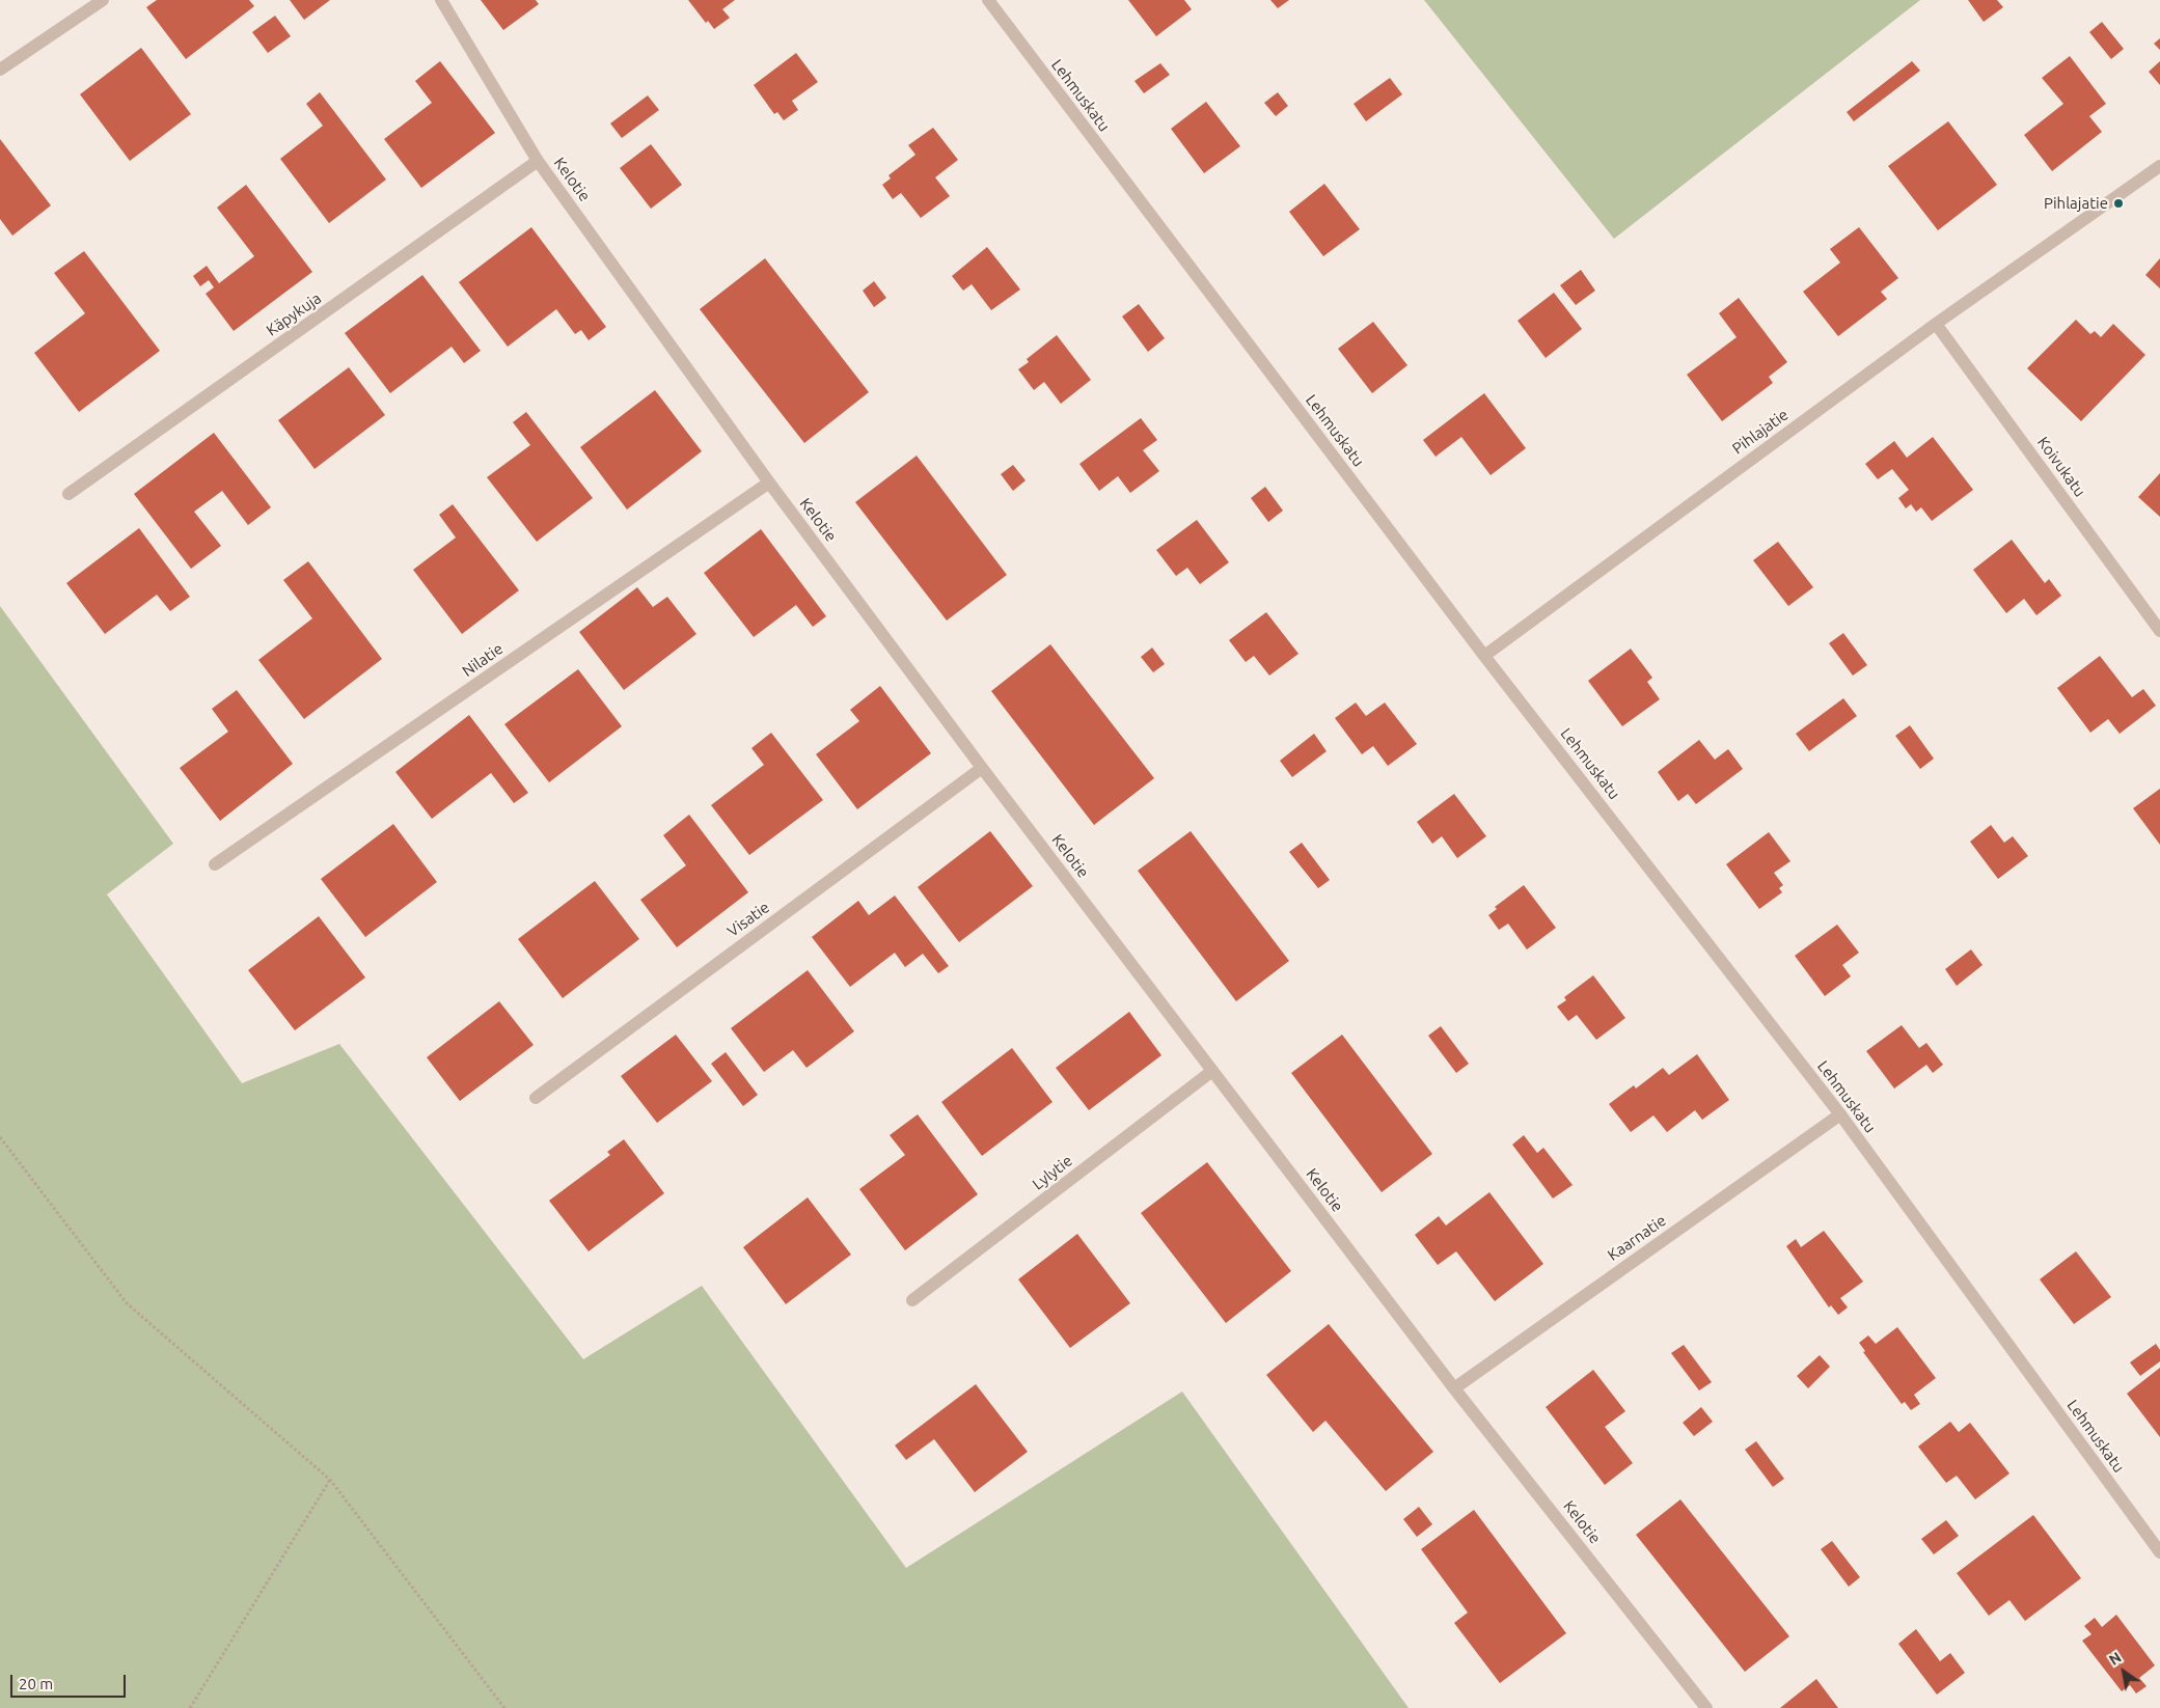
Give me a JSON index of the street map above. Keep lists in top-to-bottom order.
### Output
{
  "streets": {
    "street": [
      "Lehmuskatu",
      "Kelotie",
      "Käpykuja",
      "Pihlajatie",
      "Koivukatu",
      "Nilatie",
      "Visatie",
      "Lylytie",
      "Kaarnatie"
    ]
  },
  "crossings": [
    ["Lehmuskatu", "Pihlajatie"],
    ["Lehmuskatu", "Kaarnatie"],
    ["Kelotie", "Käpykuja"],
    ["Kelotie", "Nilatie"],
    ["Kelotie", "Visatie"],
    ["Kelotie", "Lylytie"],
    ["Kelotie", "Kaarnatie"],
    ["Pihlajatie", "Koivukatu"]
  ],
  "places": ["Pihlajatie"],
  "scale_bar": "20 m",
  "north": "top left"
}
